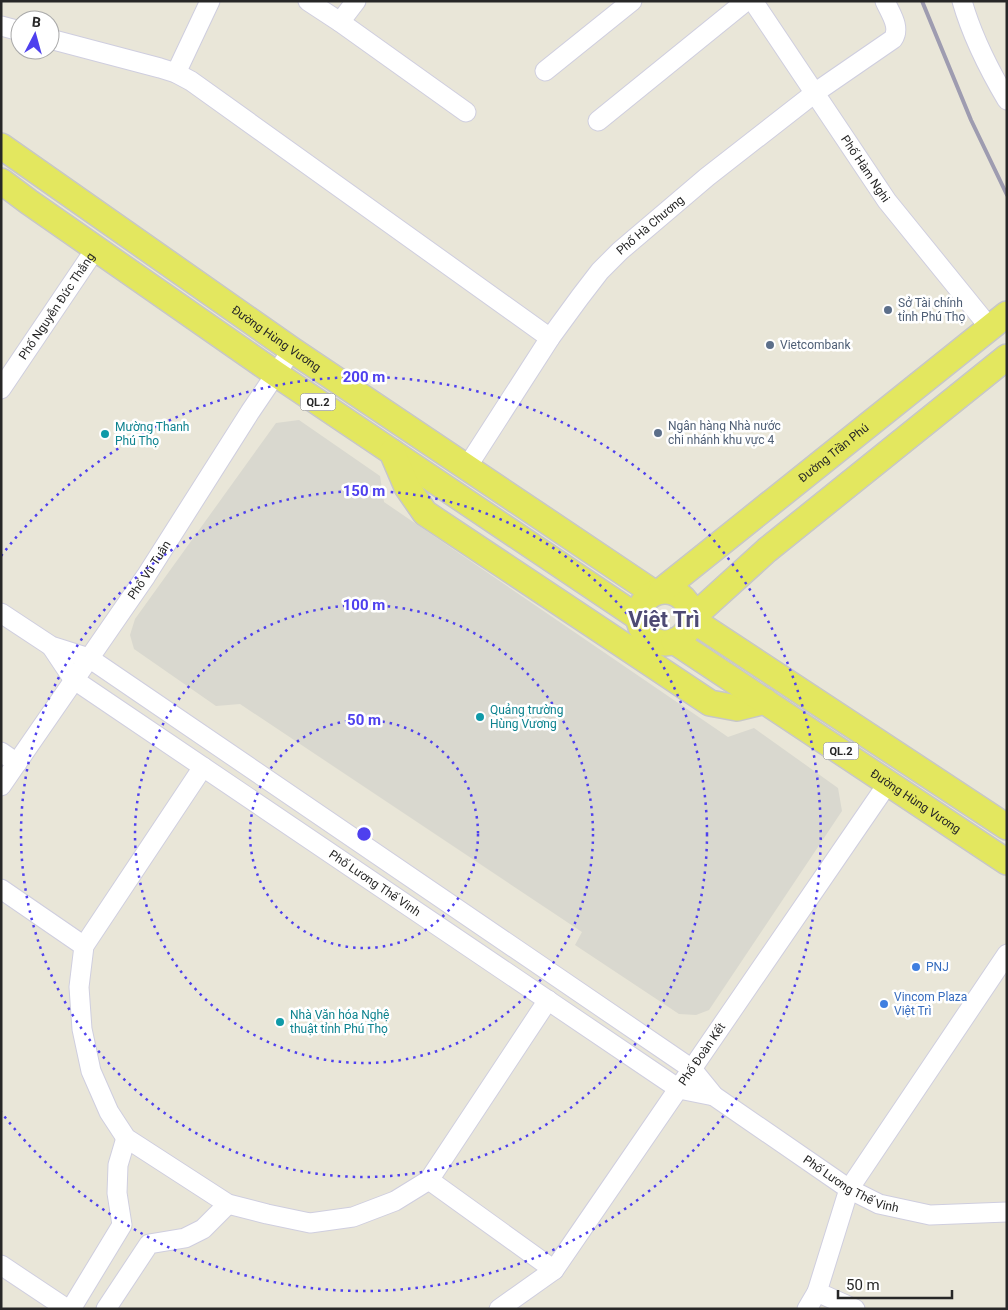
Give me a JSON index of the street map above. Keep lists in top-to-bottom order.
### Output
{
  "streets": {
    "main road": ["Đường Hùng Vương", "QL.2", "Đường Trần Phú"],
    "street": [
      "Phố Hàm Nghi",
      "Phố Hà Chương",
      "Phố Nguyễn Đức Thắng",
      "Phố Vũ Tuân",
      "Phố Lương Thế Vinh",
      "Phố Đoàn Kết"
    ]
  },
  "crossings": [
    ["Phố Hàm Nghi", "Phố Hà Chương"],
    ["Phố Hàm Nghi", "Đường Trần Phú"],
    ["Phố Hà Chương", "Đường Hùng Vương"],
    ["Phố Nguyễn Đức Thắng", "QL.2"],
    ["Đường Hùng Vương", "QL.2"],
    ["Đường Hùng Vương", "Đường Trần Phú"],
    ["Đường Hùng Vương", "Phố Vũ Tuân"],
    ["Đường Hùng Vương", "Phố Đoàn Kết"],
    ["QL.2", "Đường Trần Phú"],
    ["QL.2", "Phố Vũ Tuân"],
    ["Phố Vũ Tuân", "Phố Lương Thế Vinh"],
    ["Phố Lương Thế Vinh", "Phố Đoàn Kết"]
  ],
  "districts": ["Việt Trì"],
  "places": [
    "Sở Tài chính tỉnh Phú Thọ",
    "Vietcombank",
    "Ngân hàng Nhà nước chi nhánh khu vực 4",
    "Mường Thanh Phú Thọ",
    "Quảng trường Hùng Vương",
    "PNJ",
    "Vincom Plaza Việt Trì",
    "Nhà Văn hóa Nghệ thuật tỉnh Phú Thọ"
  ],
  "scale_bar": "50 m",
  "north": "top",
  "rings": [
    "200 m",
    "150 m",
    "100 m",
    "50 m"
  ]
}
